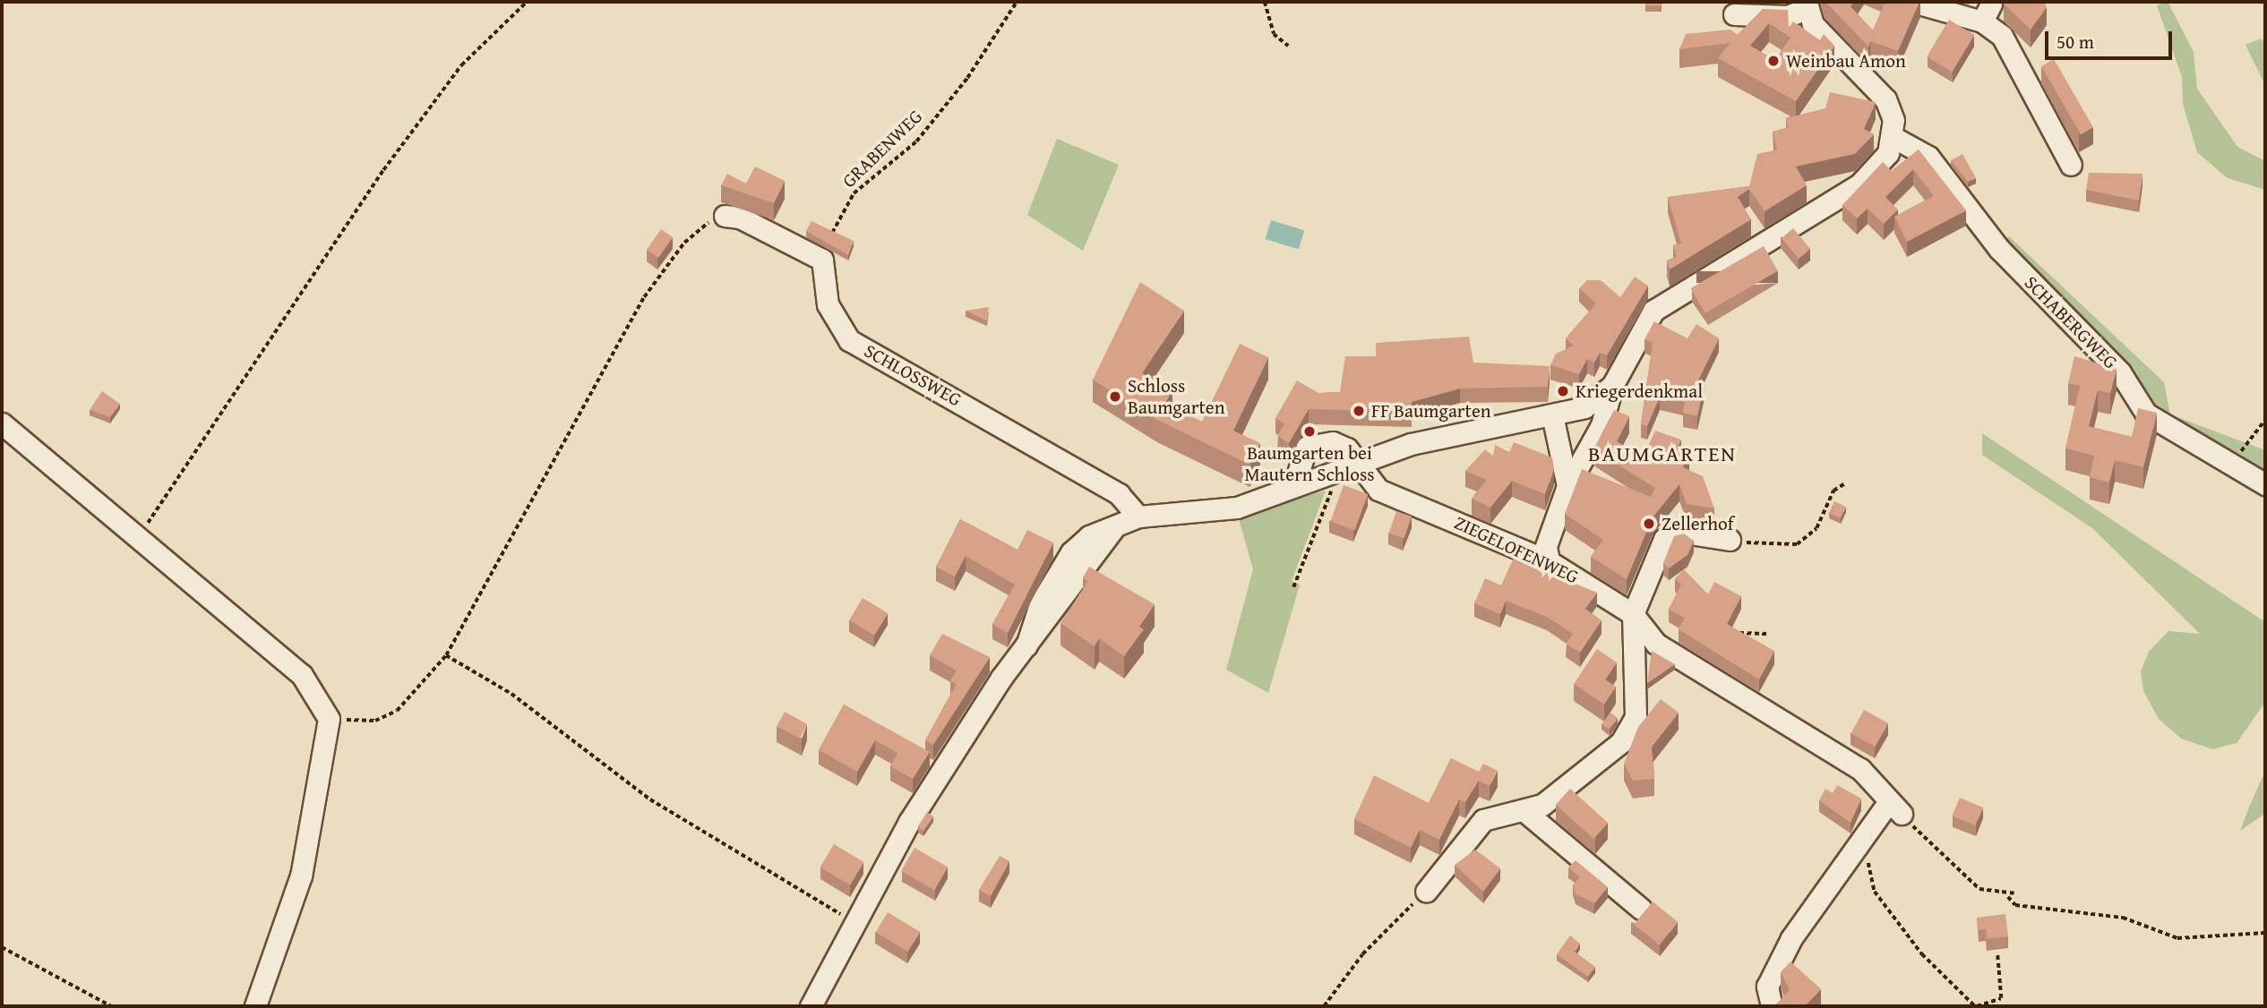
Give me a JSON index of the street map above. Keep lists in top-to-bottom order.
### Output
{
  "streets": {
    "street": ["SCHABERGWEG", "SCHLOSSWEG", "ZIEGELOFENWEG"],
    "path": ["GRABENWEG"]
  },
  "crossings": [
    ["GRABENWEG", "SCHLOSSWEG"]
  ],
  "districts": ["BAUMGARTEN"],
  "places": [
    "Weinbau Amon",
    "Kriegerdenkmal",
    "Schloss Baumgarten",
    "FF Baumgarten",
    "Baumgarten bei Mautern Schloss",
    "Zellerhof"
  ],
  "scale_bar": "50 m"
}
